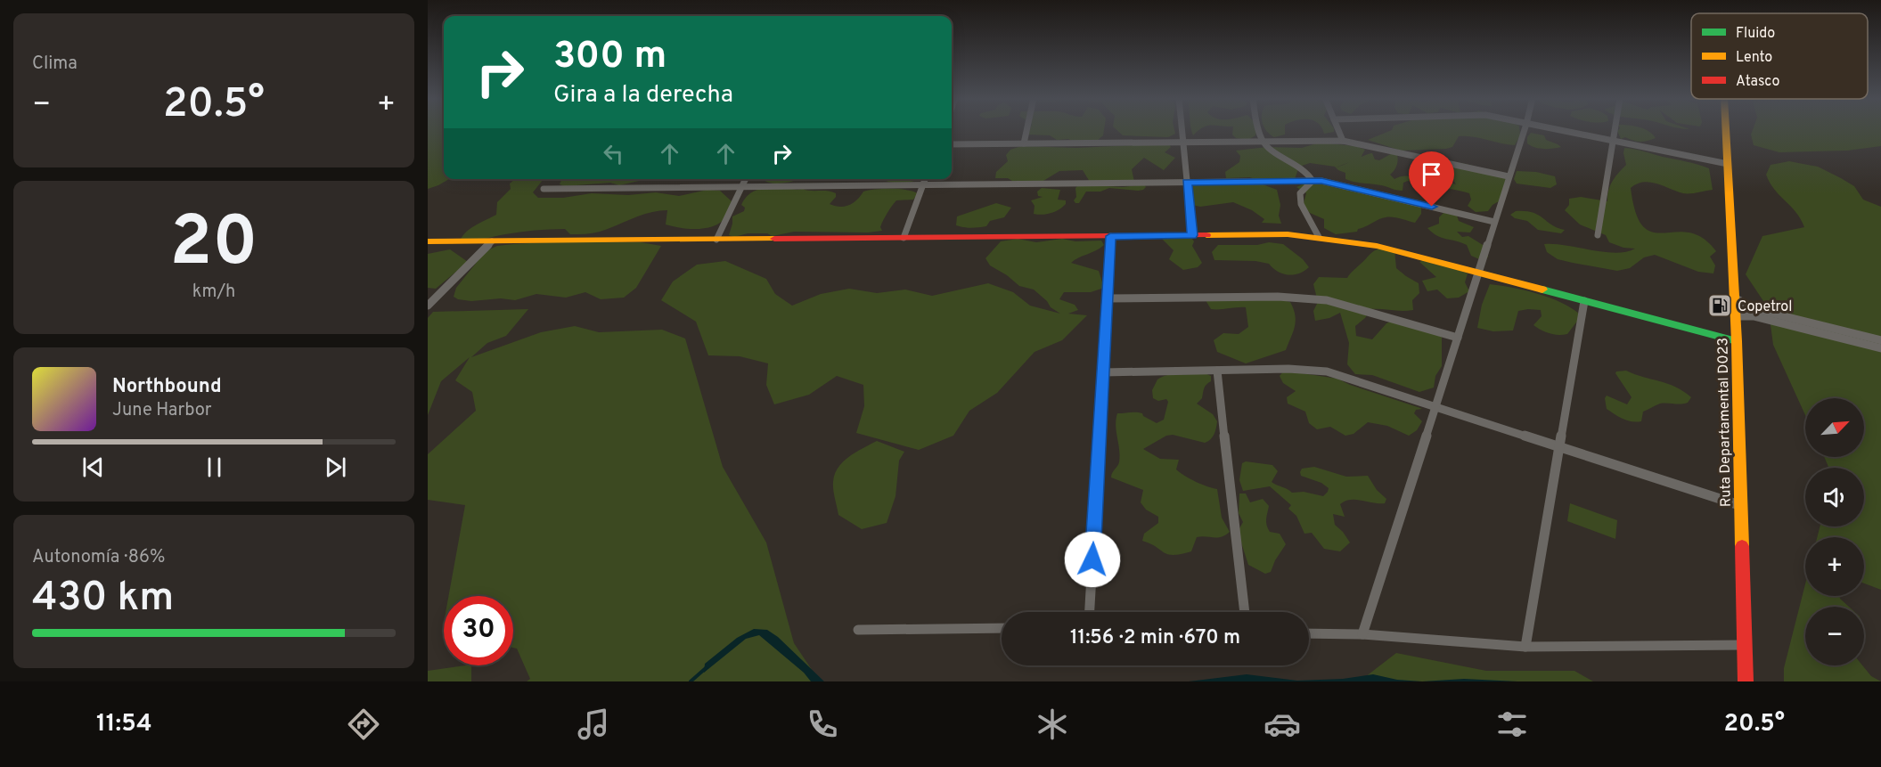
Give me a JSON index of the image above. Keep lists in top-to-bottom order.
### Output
{
  "streets": {
    "street": ["Ruta Departamental D023"]
  },
  "places": {
    "fuel station": ["Copetrol"]
  },
  "legend": ["Fluido", "Lento", "Atasco"],
  "north": "top right",
  "page": {
    "tile": [
      "Clima",
      ["20", "km/h"],
      ["Autonomía · 86%", "430 km"]
    ],
    "turn": ["300 m", "Gira a la derecha"],
    "heat": ["−", "20.5°", "+"],
    "song": ["Northbound", "June Harbor"],
    "map_buttons": ["+", "−"],
    "limit": "30",
    "trip": "11:56 · 2 min · 670 m",
    "tabs": ["11:54", "20.5°"]
  }
}
